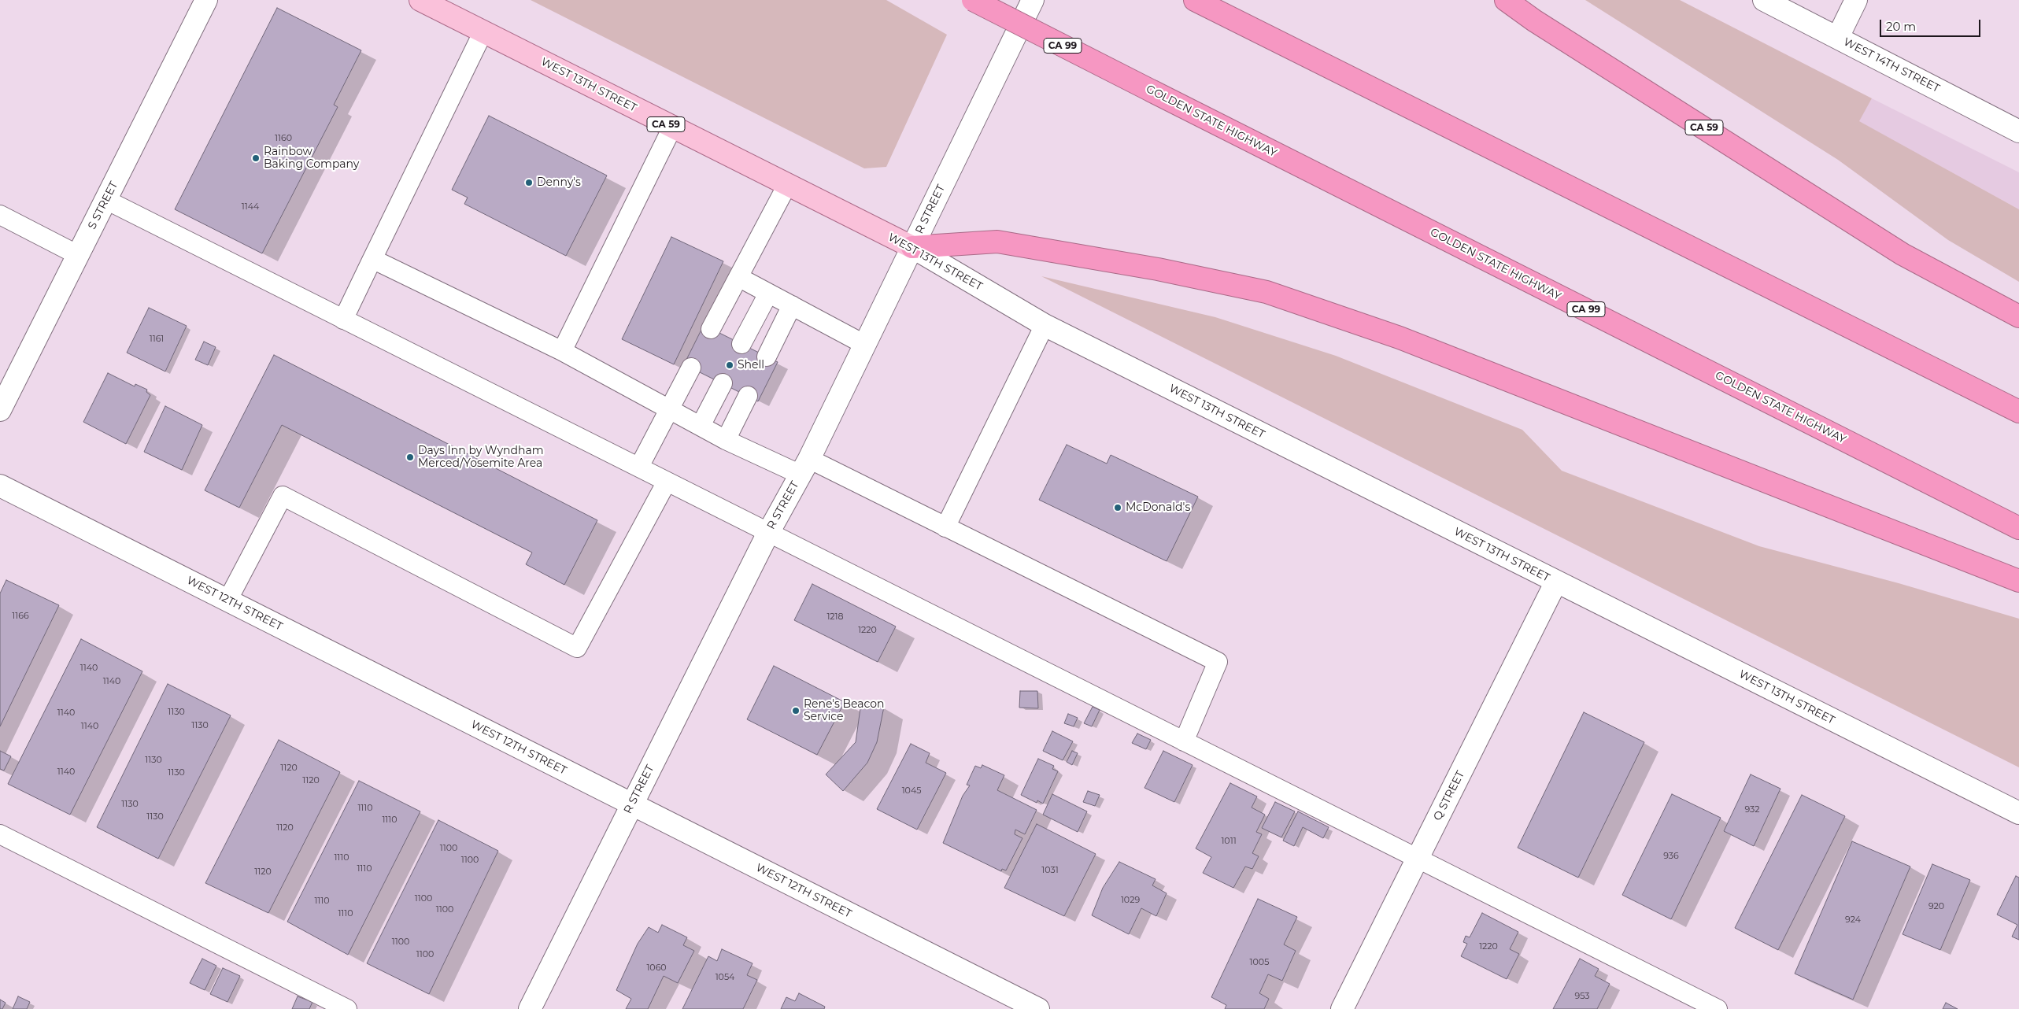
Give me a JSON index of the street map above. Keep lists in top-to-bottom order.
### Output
{
  "streets": {
    "highway": ["CA 99", "GOLDEN STATE HIGHWAY", "CA 59"],
    "main road": ["WEST 13TH STREET"],
    "street": [
      "WEST 14TH STREET",
      "S STREET",
      "R STREET",
      "WEST 12TH STREET",
      "Q STREET"
    ]
  },
  "crossings": [
    ["WEST 13TH STREET", "R STREET"],
    ["WEST 13TH STREET", "Q STREET"],
    ["R STREET", "WEST 12TH STREET"]
  ],
  "places": [
    "Rainbow Baking Company",
    "Denny's",
    "Shell",
    "Days Inn by Wyndham Merced/Yosemite Area",
    "McDonald's",
    "Rene's Beacon Service"
  ],
  "house_numbers": [
    "1160",
    "1144",
    "1161",
    "1166",
    "1218",
    "1220",
    "1140",
    "1140",
    "1130",
    "1140",
    "1130",
    "1140",
    "1130",
    "1120",
    "1140",
    "1130",
    "1120",
    "1045",
    "1130",
    "1110",
    "932",
    "1130",
    "1110",
    "1120",
    "1011",
    "1100",
    "936",
    "1110",
    "1100",
    "1110",
    "1031",
    "1120",
    "1100",
    "1029",
    "1110",
    "920",
    "1100",
    "1110",
    "924",
    "1100",
    "1220",
    "1100",
    "1005",
    "1060",
    "1054",
    "953"
  ],
  "scale_bar": "20 m"
}
